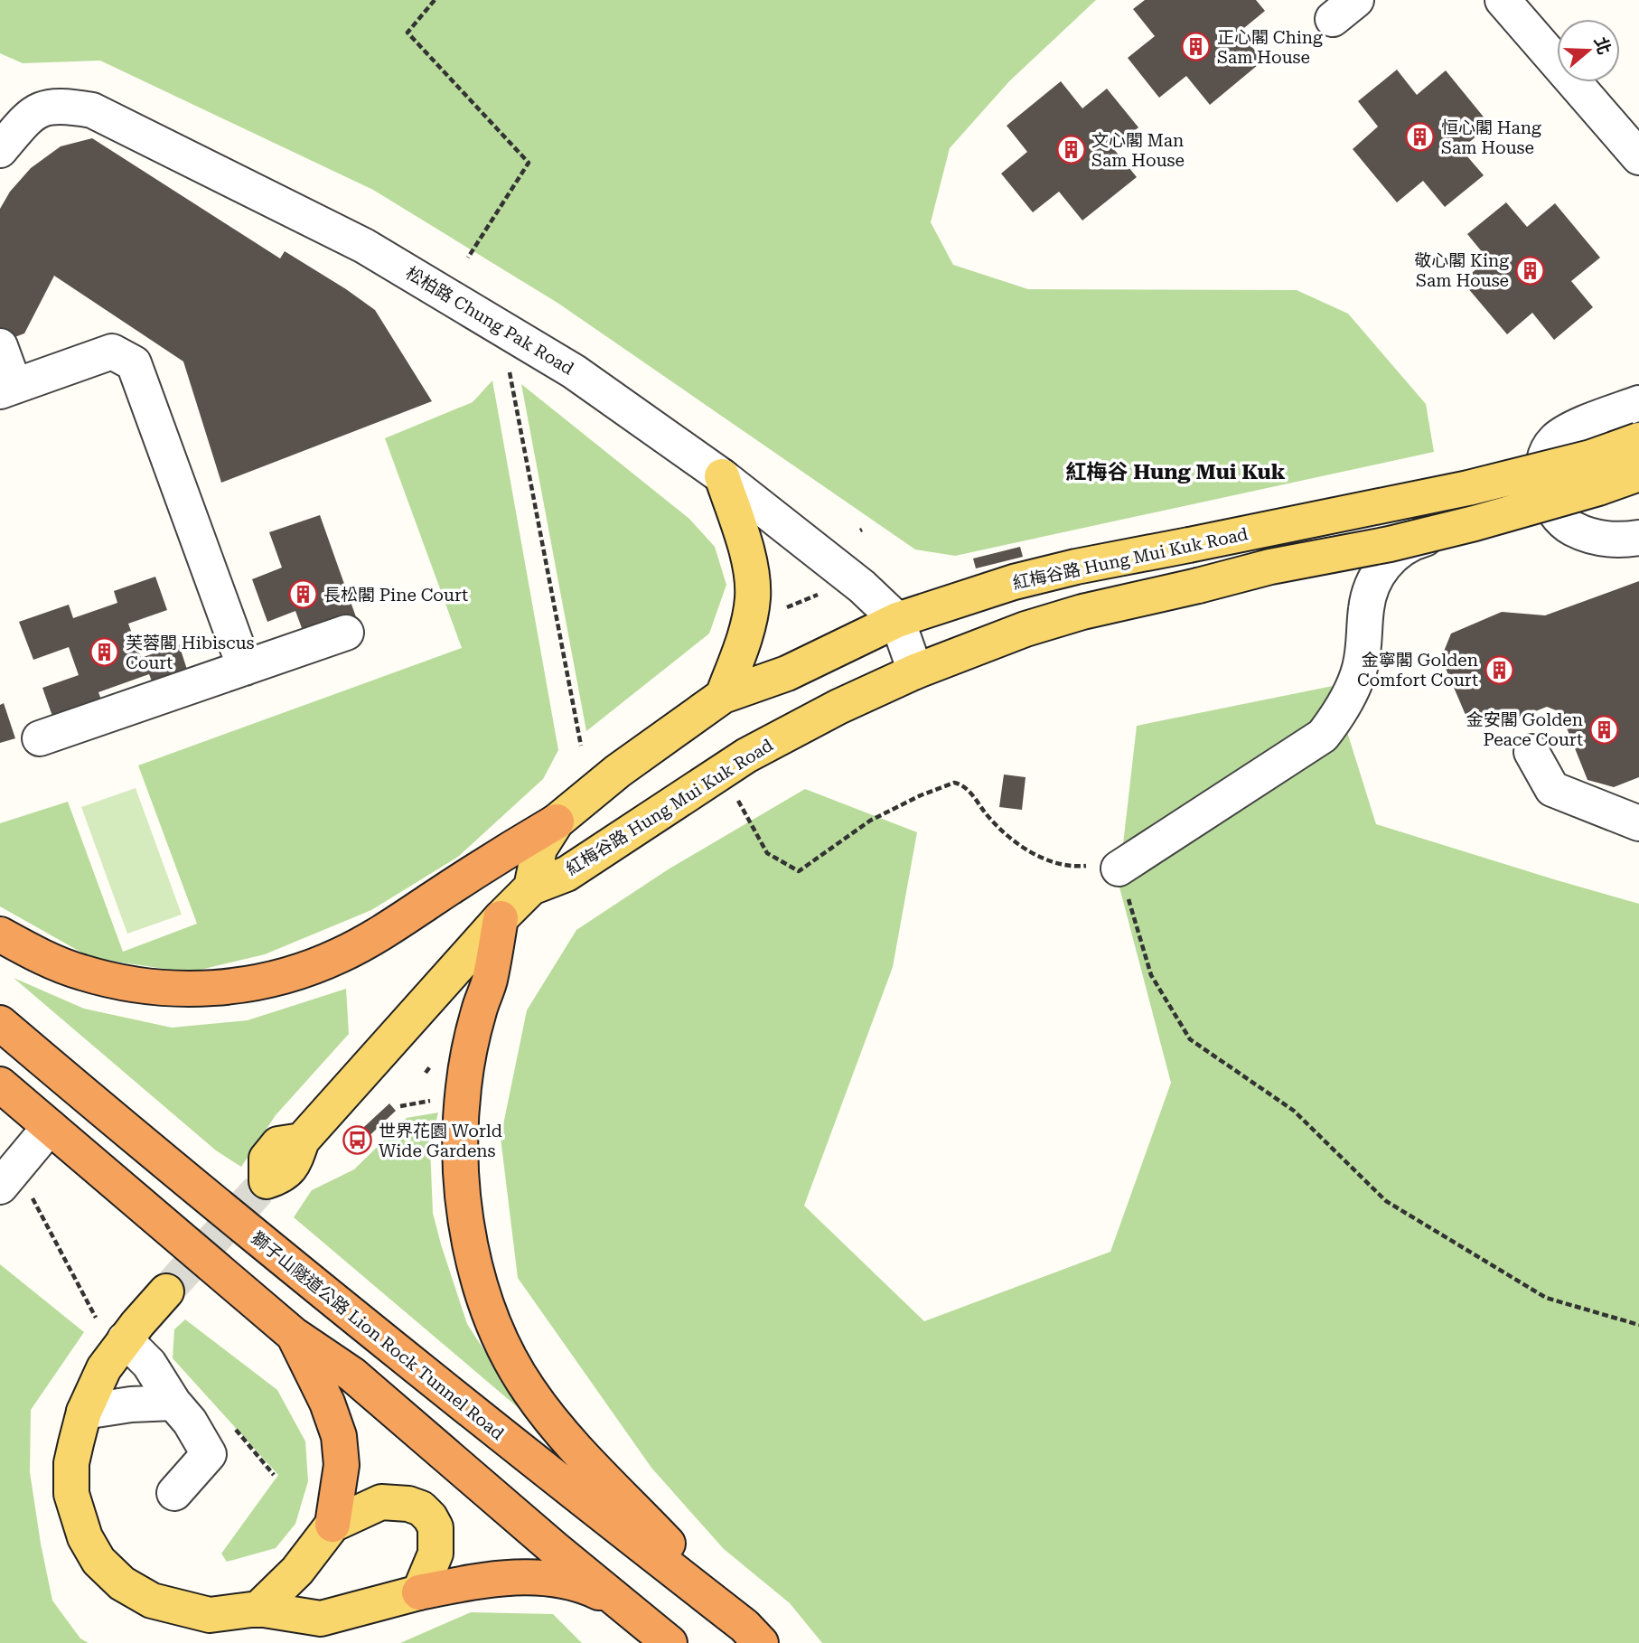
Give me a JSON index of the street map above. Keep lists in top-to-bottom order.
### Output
{
  "streets": {
    "highway": ["獅子山隧道公路 Lion Rock Tunnel Road"],
    "main road": ["紅梅谷路 Hung Mui Kuk Road"],
    "street": ["松柏路 Chung Pak Road"]
  },
  "crossings": [
    ["松柏路 Chung Pak Road", "紅梅谷路 Hung Mui Kuk Road"]
  ],
  "districts": ["紅梅谷 Hung Mui Kuk"],
  "places": {
    "building": [
      "正心閣 Ching Sam House",
      "恒心閣 Hang Sam House",
      "文心閣 Man Sam House",
      "敬心閣 King Sam House",
      "長松閣 Pine Court",
      "芙蓉閣 Hibiscus Court",
      "金寧閣 Golden Comfort Court",
      "金安閣 Golden Peace Court"
    ],
    "bus stop": ["世界花園 World Wide Gardens"]
  },
  "north": "right"
}
